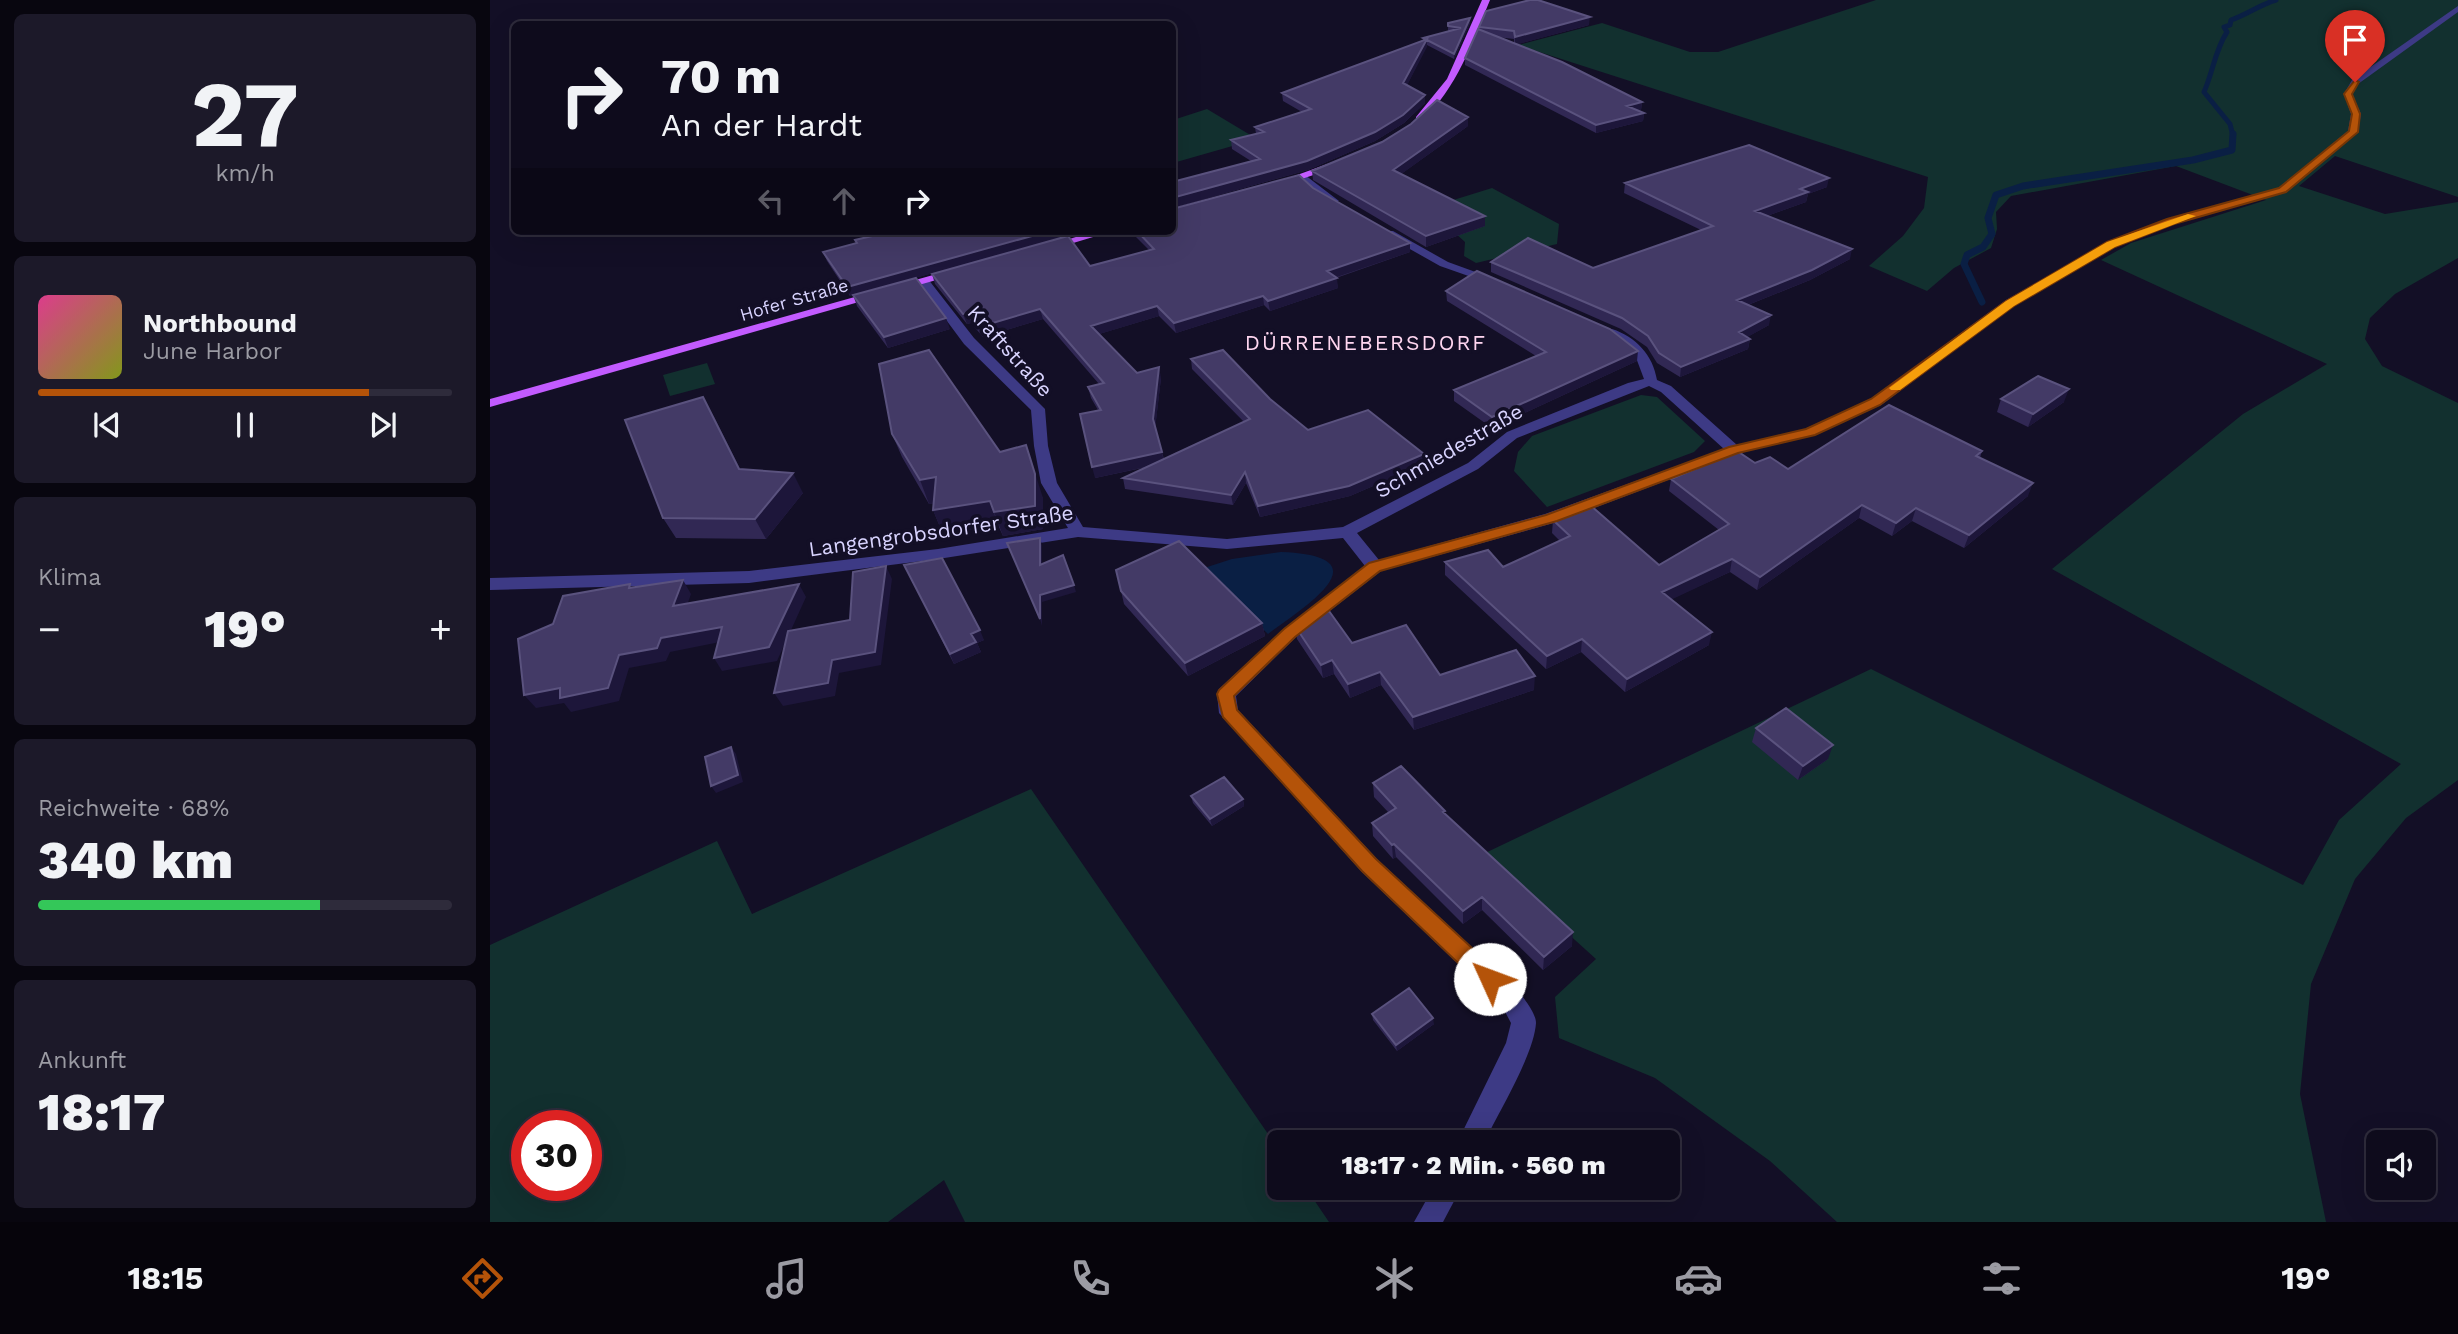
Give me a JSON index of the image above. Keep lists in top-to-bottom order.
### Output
{
  "streets": {
    "main road": ["Hofer Straße"],
    "street": ["Kraftstraße", "Schmiedestraße", "Langengrobsdorfer Straße"]
  },
  "crossings": [
    ["Hofer Straße", "Kraftstraße"],
    ["Kraftstraße", "Langengrobsdorfer Straße"],
    ["Schmiedestraße", "Langengrobsdorfer Straße"]
  ],
  "districts": ["DÜRRENEBERSDORF"],
  "page": {
    "tile": [
      ["27", "km/h"],
      "Klima",
      ["Reichweite · 68%", "340 km"],
      ["Ankunft", "18:17"]
    ],
    "turn": ["70 m", "An der Hardt"],
    "song": ["Northbound", "June Harbor"],
    "heat": ["−", "19°", "+"],
    "limit": "30",
    "trip": "18:17 · 2 Min. · 560 m",
    "tabs": ["18:15", "19°"]
  }
}
